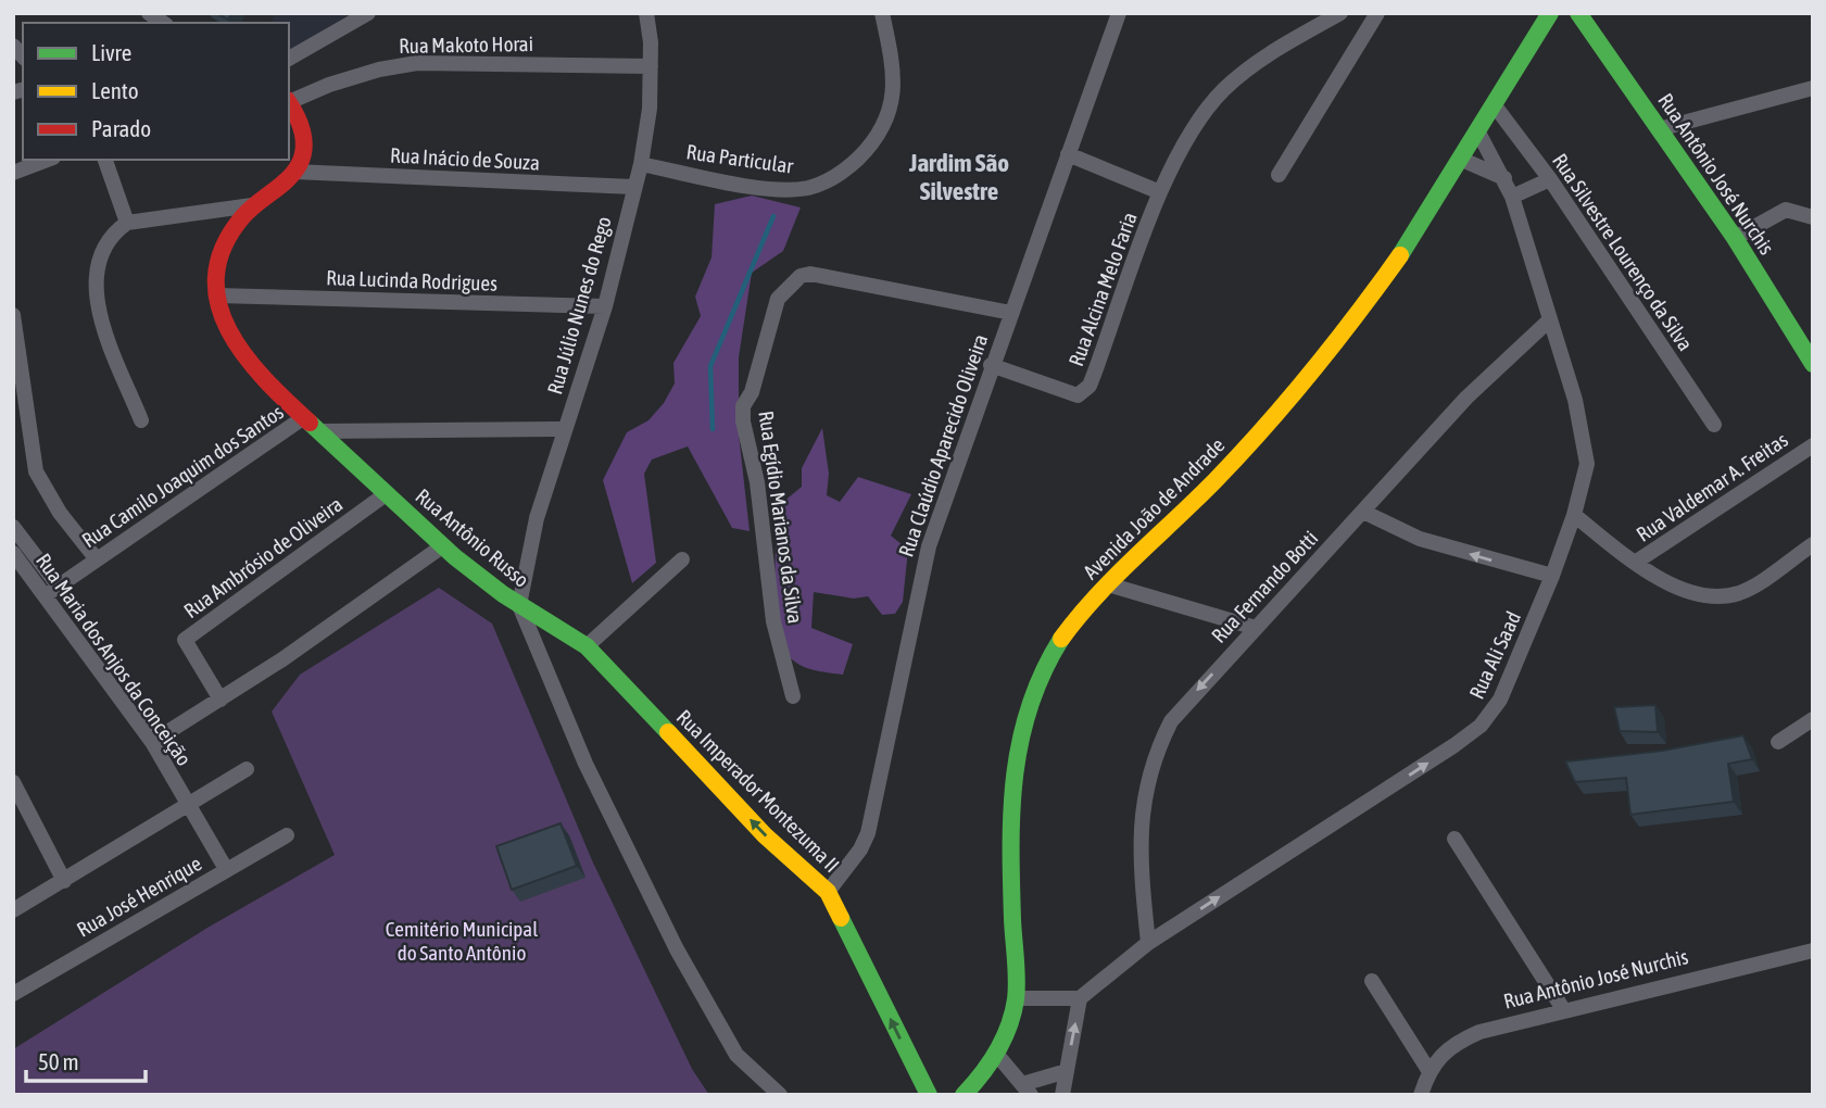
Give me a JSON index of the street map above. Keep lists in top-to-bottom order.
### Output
{
  "streets": {
    "street": [
      "Rua Makoto Horai",
      "Rua Inácio de Souza",
      "Rua Particular",
      "Rua Antônio José Nurchis",
      "Rua Silvestre Lourenço da Silva",
      "Rua Lucinda Rodrigues",
      "Rua Alcina Melo Faria",
      "Rua Júlio Nunes do Rego",
      "Rua Claúdio Aparecido Oliveira",
      "Rua Camilo Joaquim dos Santos",
      "Rua Valdemar A. Freitas",
      "Avenida João de Andrade",
      "Rua Egídio Marianos da Silva",
      "Rua Antônio Russo",
      "Rua Ambrósio de Oliveira",
      "Rua Fernando Botti",
      "Rua Ali Saad",
      "Rua Maria dos Anjos da Conceição",
      "Rua Imperador Montezuma II",
      "Rua José Henrique"
    ]
  },
  "crossings": [
    ["Rua Makoto Horai", "Rua Júlio Nunes do Rego"],
    ["Rua Inácio de Souza", "Rua Júlio Nunes do Rego"],
    ["Rua Inácio de Souza", "Rua Antônio Russo"],
    ["Rua Particular", "Rua Júlio Nunes do Rego"],
    ["Rua Silvestre Lourenço da Silva", "Avenida João de Andrade"],
    ["Rua Lucinda Rodrigues", "Rua Júlio Nunes do Rego"],
    ["Rua Lucinda Rodrigues", "Rua Antônio Russo"],
    ["Rua Alcina Melo Faria", "Rua Claúdio Aparecido Oliveira"],
    ["Rua Júlio Nunes do Rego", "Rua Antônio Russo"],
    ["Rua Júlio Nunes do Rego", "Rua Imperador Montezuma II"],
    ["Rua Claúdio Aparecido Oliveira", "Rua Egídio Marianos da Silva"],
    ["Rua Claúdio Aparecido Oliveira", "Rua Imperador Montezuma II"],
    ["Rua Camilo Joaquim dos Santos", "Rua Antônio Russo"],
    ["Rua Camilo Joaquim dos Santos", "Rua Maria dos Anjos da Conceição"],
    ["Avenida João de Andrade", "Rua Ali Saad"],
    ["Rua Antônio Russo", "Rua Ambrósio de Oliveira"],
    ["Rua Antônio Russo", "Rua Imperador Montezuma II"],
    ["Rua Fernando Botti", "Rua Ali Saad"],
    ["Rua Maria dos Anjos da Conceição", "Rua José Henrique"]
  ],
  "one_way": ["Rua Fernando Botti", "Rua Ali Saad", "Rua Imperador Montezuma II"],
  "districts": ["Jardim São Silvestre"],
  "parks": ["Cemitério Municipal do Santo Antônio"],
  "legend": ["Livre", "Lento", "Parado"],
  "scale_bar": "50 m"
}
